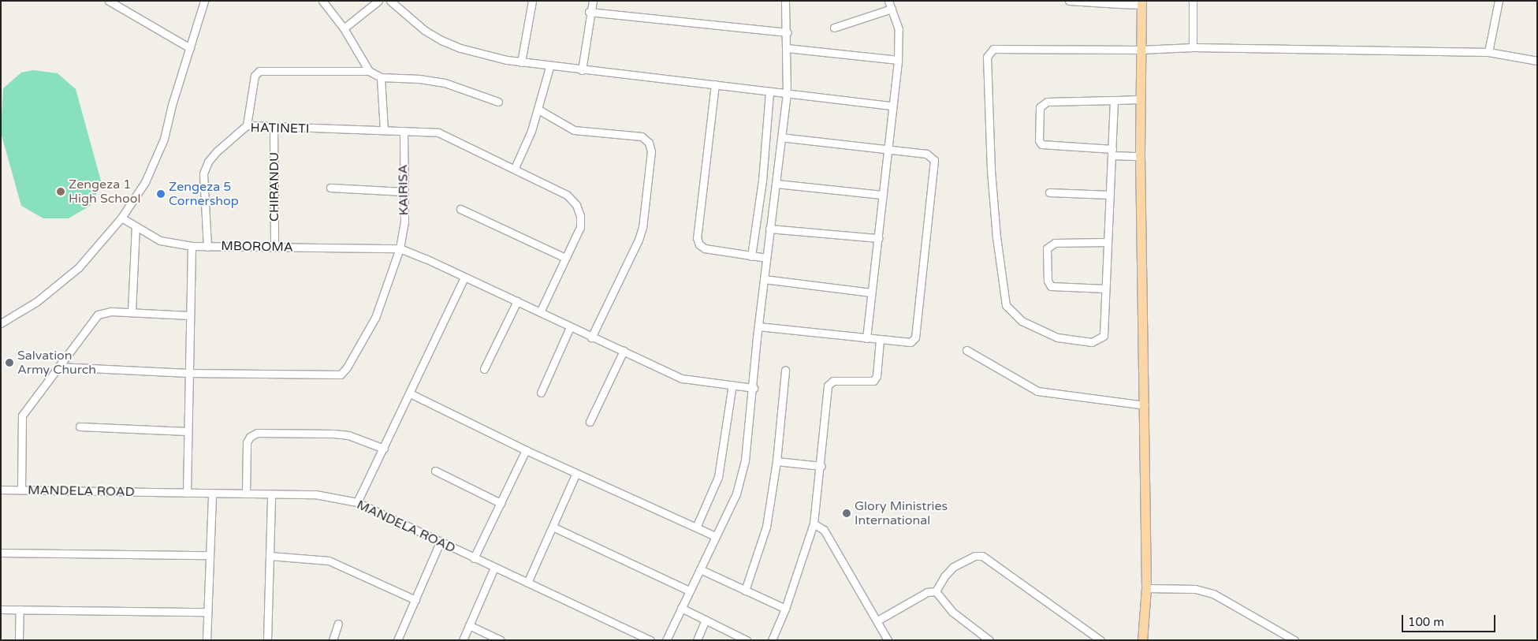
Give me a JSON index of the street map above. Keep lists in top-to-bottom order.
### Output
{
  "streets": {
    "street": [
      "HATINETI",
      "CHIRANDU",
      "KAIRISA",
      "MBOROMA",
      "MANDELA ROAD"
    ]
  },
  "crossings": [
    ["HATINETI", "CHIRANDU"],
    ["HATINETI", "KAIRISA"],
    ["HATINETI", "MBOROMA"],
    ["CHIRANDU", "MBOROMA"],
    ["KAIRISA", "MBOROMA"]
  ],
  "places": [
    "Zengeza 1 High School",
    "Zengeza 5 Cornershop",
    "Salvation Army Church",
    "Glory Ministries International"
  ],
  "scale_bar": "100 m"
}
